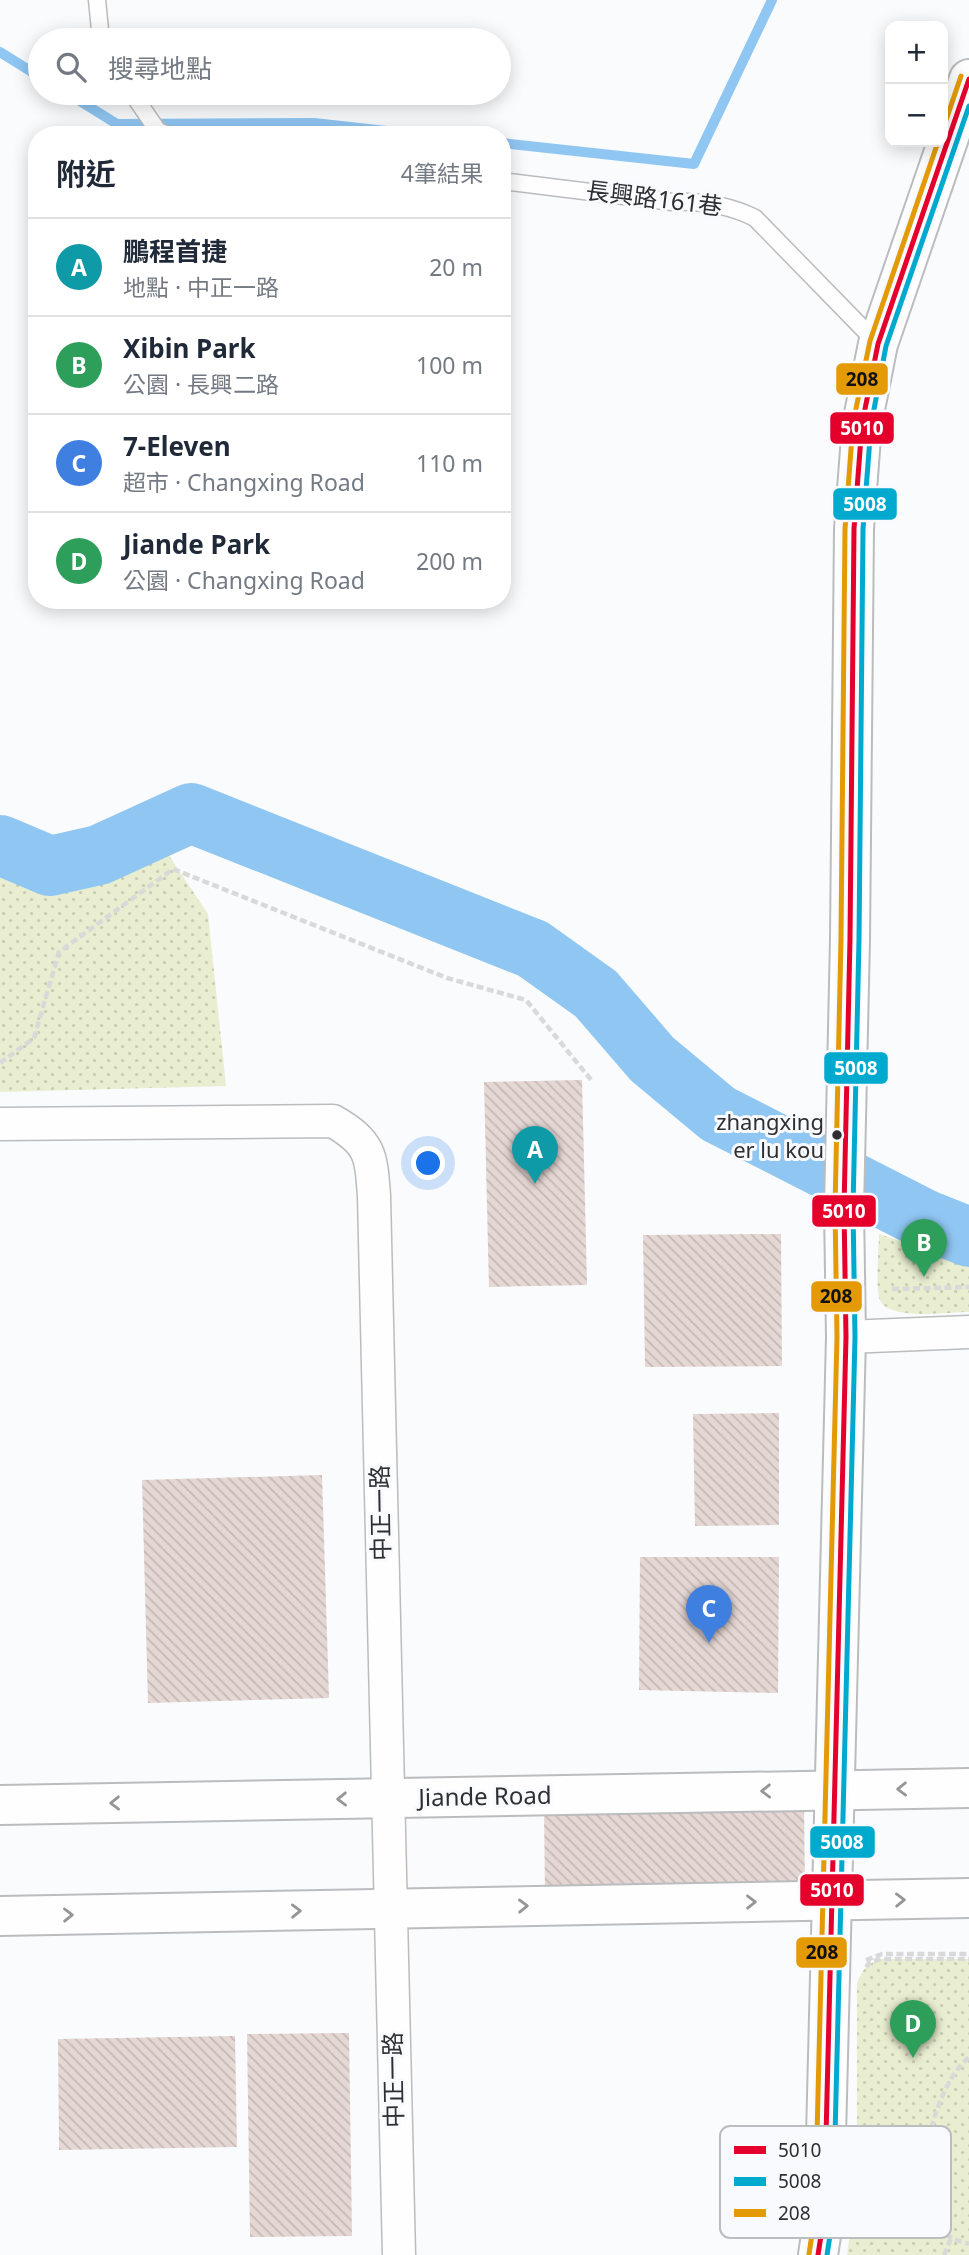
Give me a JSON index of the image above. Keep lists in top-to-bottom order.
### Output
{
  "streets": {
    "main road": ["Jiande Road"],
    "street": ["中正一路"],
    "lane": ["長興路161巷"]
  },
  "crossings": [
    ["中正一路", "Jiande Road"]
  ],
  "places": ["zhangxing er lu kou"],
  "lines": ["transit line 208", "transit line 5010", "transit line 5008"],
  "legend": ["5010", "5008", "208"],
  "page": {
    "map_buttons": ["+", "−"],
    "search": "搜尋地點",
    "heading": ["附近", "4筆結果"],
    "list": [
      {
        "mark": "A",
        "name": "鵬程首捷",
        "note": "地點 · 中正一路",
        "value": "20 m"
      },
      {
        "mark": "B",
        "name": "Xibin Park",
        "note": "公園 · 長興二路",
        "value": "100 m"
      },
      {
        "mark": "C",
        "name": "7-Eleven",
        "note": "超市 · Changxing Road",
        "value": "110 m"
      },
      {
        "mark": "D",
        "name": "Jiande Park",
        "note": "公園 · Changxing Road",
        "value": "200 m"
      }
    ],
    "pins": [
      "A",
      "B",
      "C",
      "D"
    ]
  }
}
